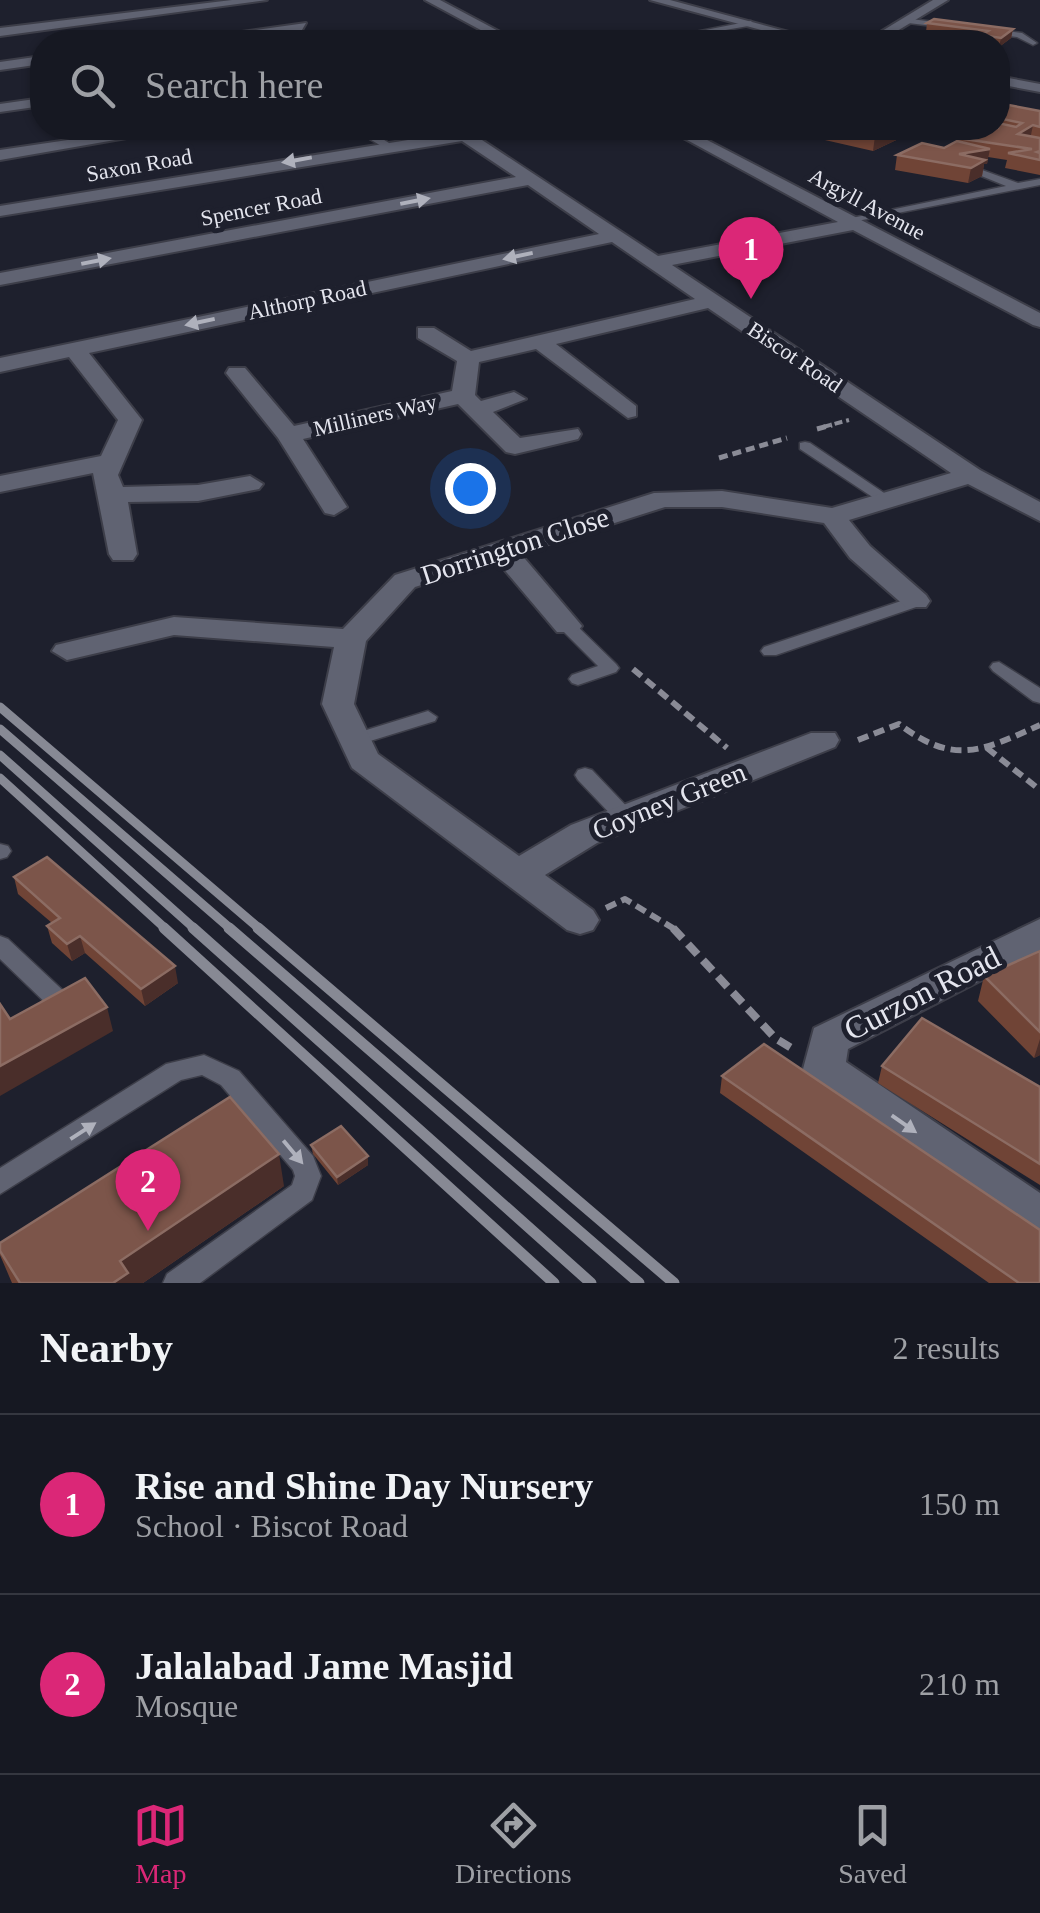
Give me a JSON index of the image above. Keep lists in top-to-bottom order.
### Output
{
  "streets": {
    "street": [
      "Saxon Road",
      "Argyll Avenue",
      "Spencer Road",
      "Althorp Road",
      "Biscot Road",
      "Milliners Way",
      "Dorrington Close",
      "Coyney Green",
      "Curzon Road"
    ]
  },
  "crossings": [
    ["Spencer Road", "Biscot Road"],
    ["Althorp Road", "Biscot Road"],
    ["Biscot Road", "Dorrington Close"]
  ],
  "page": {
    "search": "Search here",
    "pins": ["1", "2"],
    "heading": ["Nearby", "2 results"],
    "list": [
      {
        "mark": "1",
        "name": "Rise and Shine Day Nursery",
        "note": "School · Biscot Road",
        "value": "150 m"
      },
      {
        "mark": "2",
        "name": "Jalalabad Jame Masjid",
        "note": "Mosque",
        "value": "210 m"
      }
    ],
    "nav": ["Map", "Directions", "Saved"]
  }
}
